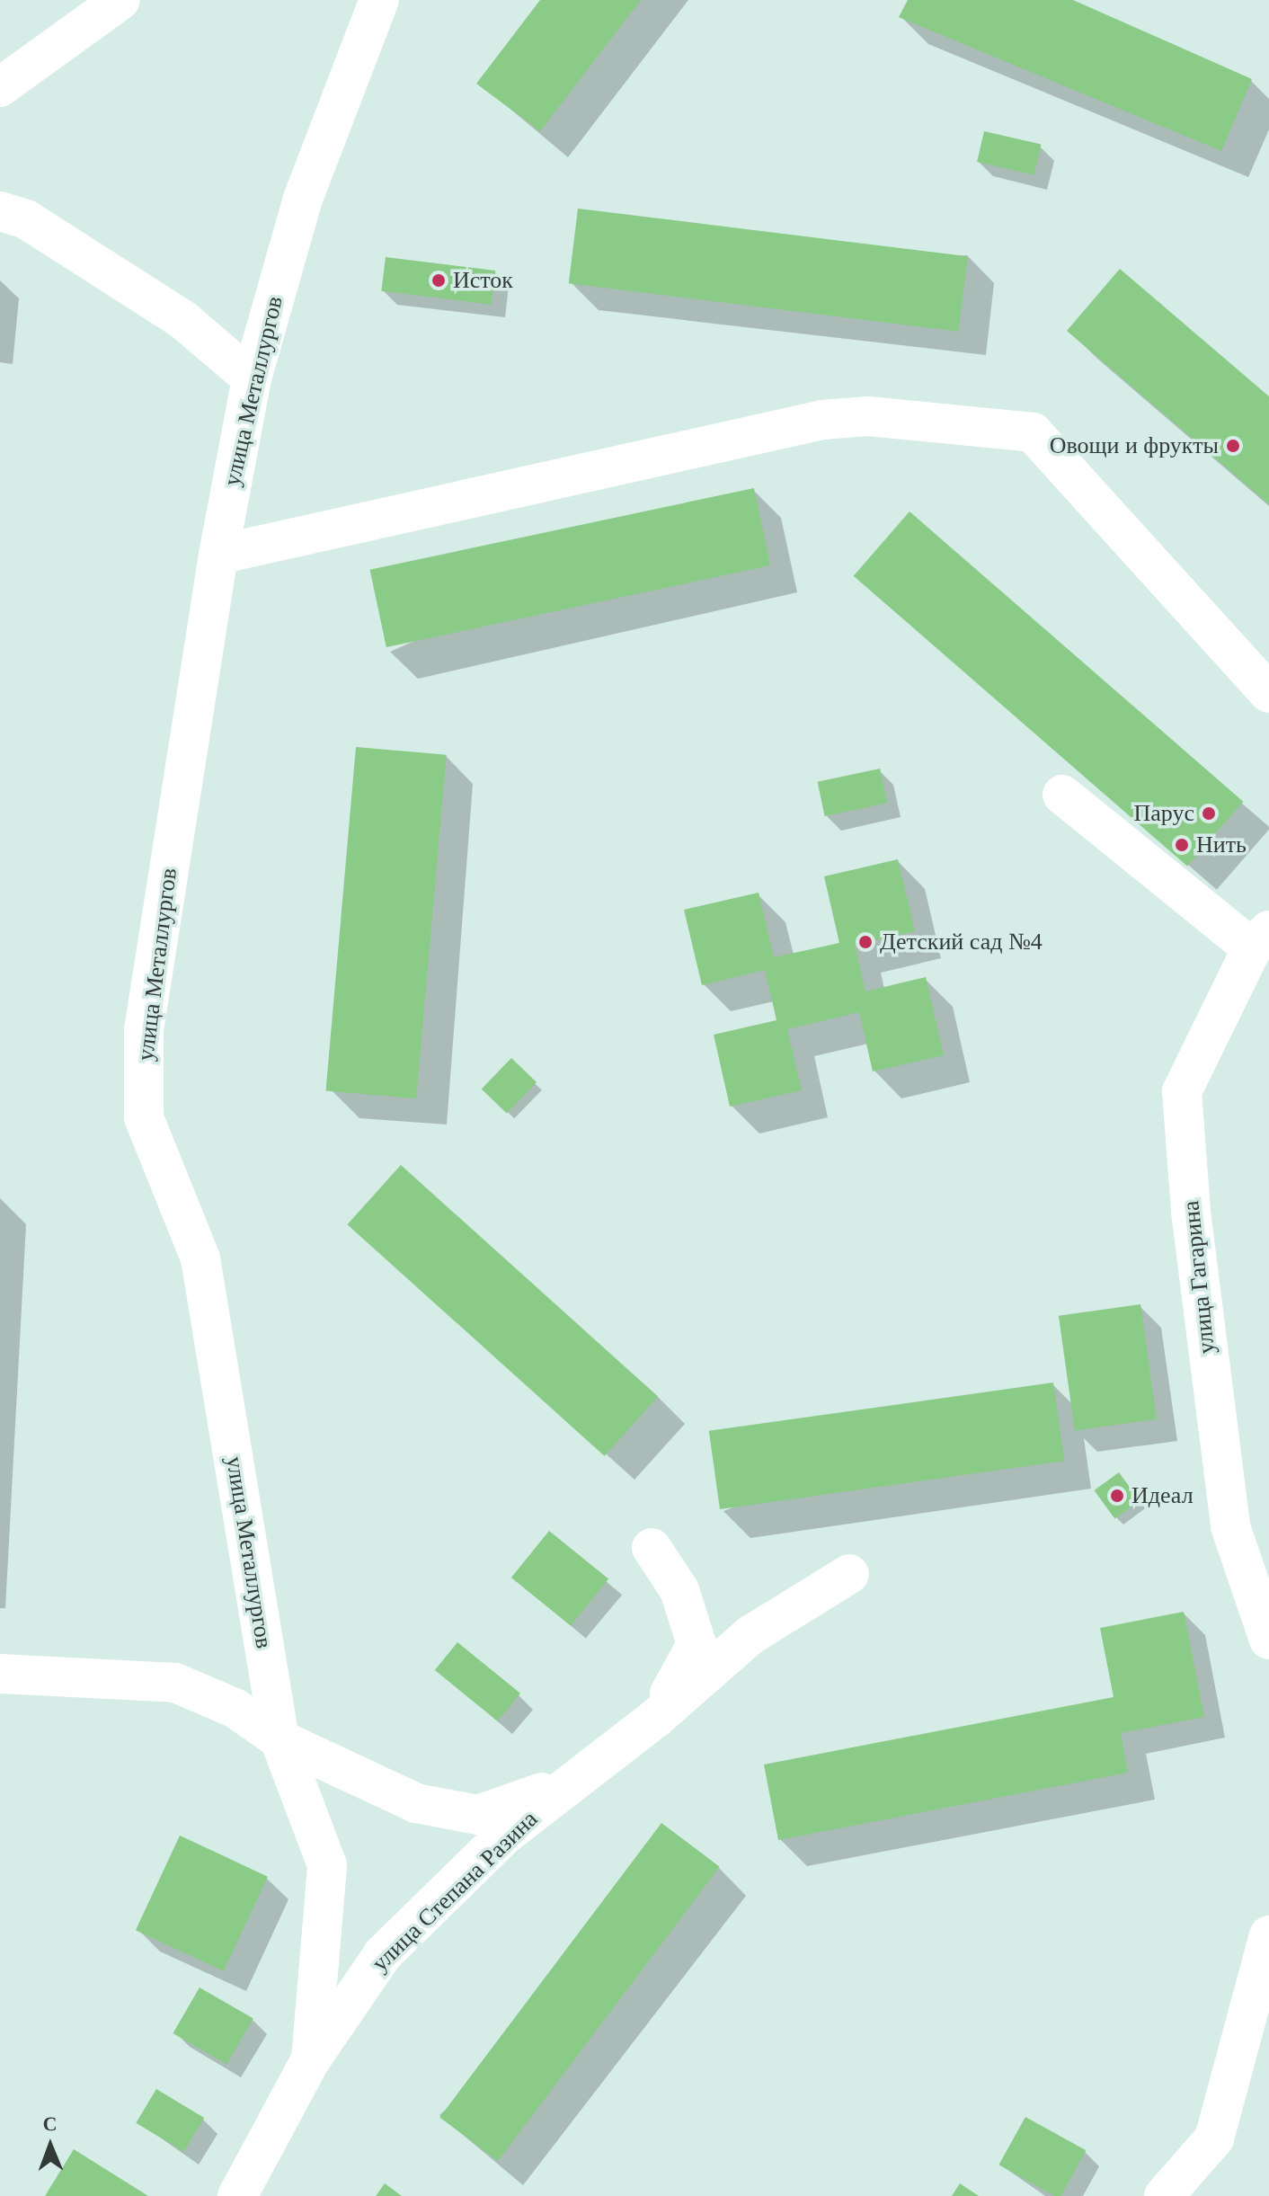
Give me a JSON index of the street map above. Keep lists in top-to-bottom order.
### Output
{
  "streets": {
    "street": ["улица Металлургов", "улица Гагарина", "улица Степана Разина"]
  },
  "crossings": [
    ["улица Металлургов", "улица Степана Разина"]
  ],
  "places": [
    "Исток",
    "Овощи и фрукты",
    "Парус",
    "Нить",
    "Детский сад №4",
    "Идеал"
  ],
  "north": "top"
}
